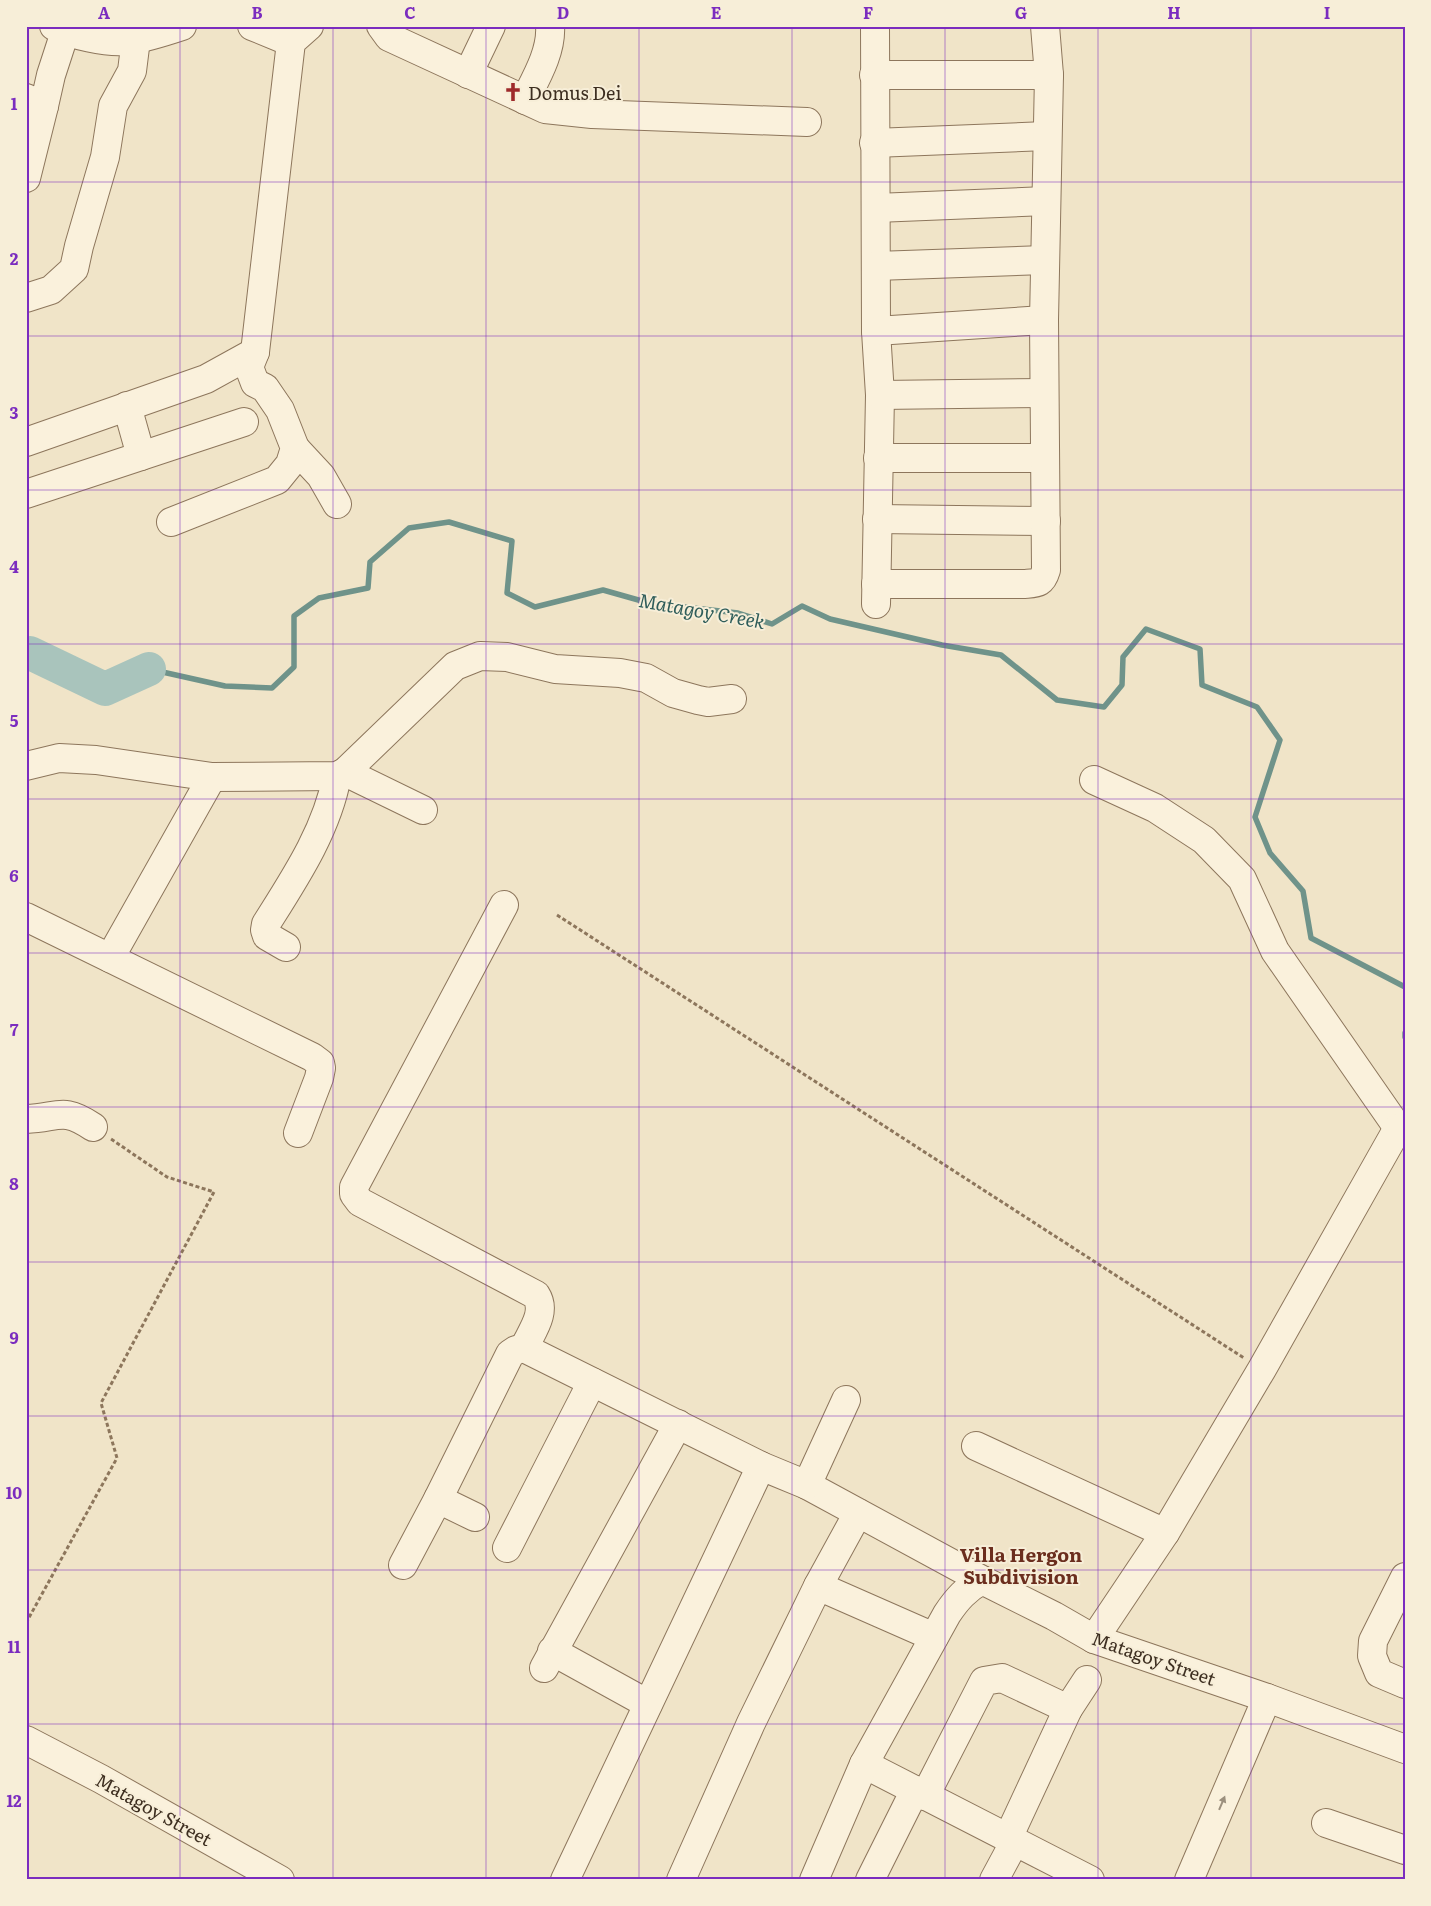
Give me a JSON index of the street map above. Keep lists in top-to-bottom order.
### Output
{
  "streets": {
    "street": ["Matagoy Street"]
  },
  "districts": ["Villa Hergon Subdivision"],
  "water": ["Matagoy Creek"],
  "places": {
    "church": ["Domus Dei"]
  },
  "grid": {
    "columns": [
      "A",
      "B",
      "C",
      "D",
      "E",
      "F",
      "G",
      "H",
      "I"
    ],
    "rows": [
      "1",
      "2",
      "3",
      "4",
      "5",
      "6",
      "7",
      "8",
      "9",
      "10",
      "11",
      "12"
    ]
  }
}
